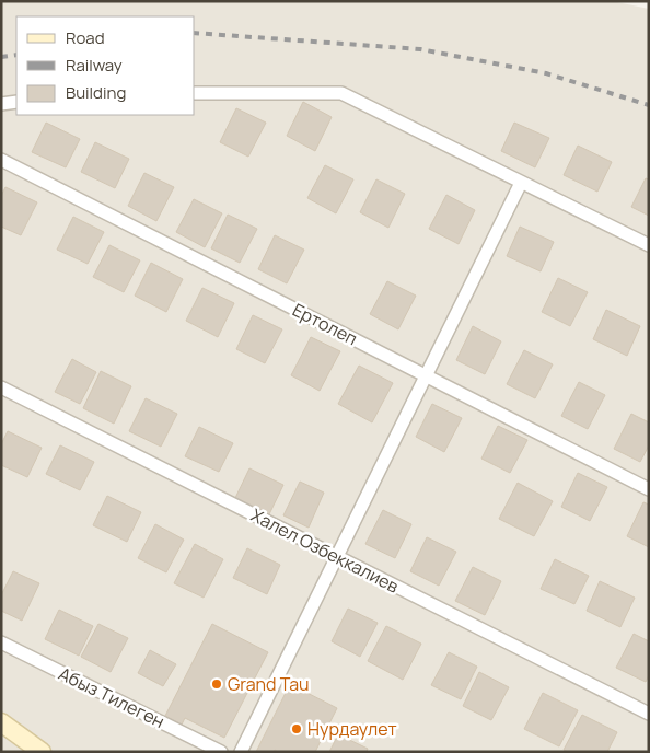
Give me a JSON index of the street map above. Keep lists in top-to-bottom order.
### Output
{
  "streets": {
    "street": ["Ертолеп", "Халел Озбеккалиев", "Абыз Тилеген"]
  },
  "places": ["Grand Tau", "Нурдаулет"],
  "legend": ["Road", "Railway", "Building"]
}
